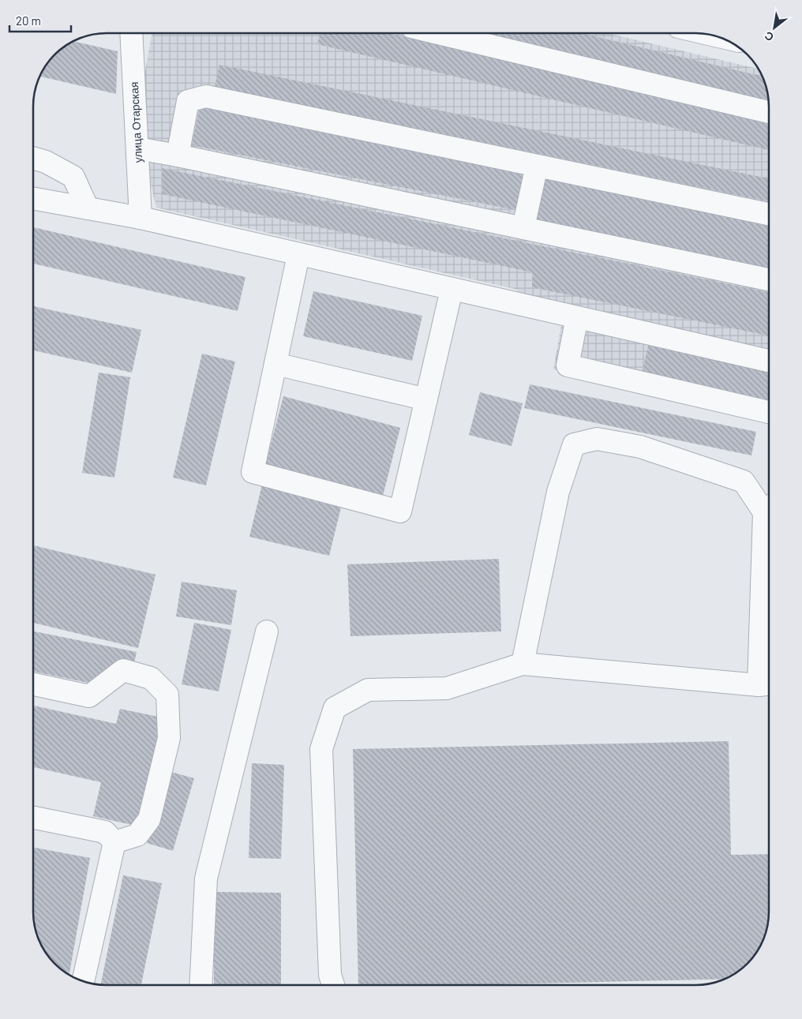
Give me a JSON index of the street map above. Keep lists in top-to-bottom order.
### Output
{
  "streets": {
    "street": ["улица Отарская"]
  },
  "scale_bar": "20 m",
  "north": "bottom left"
}
